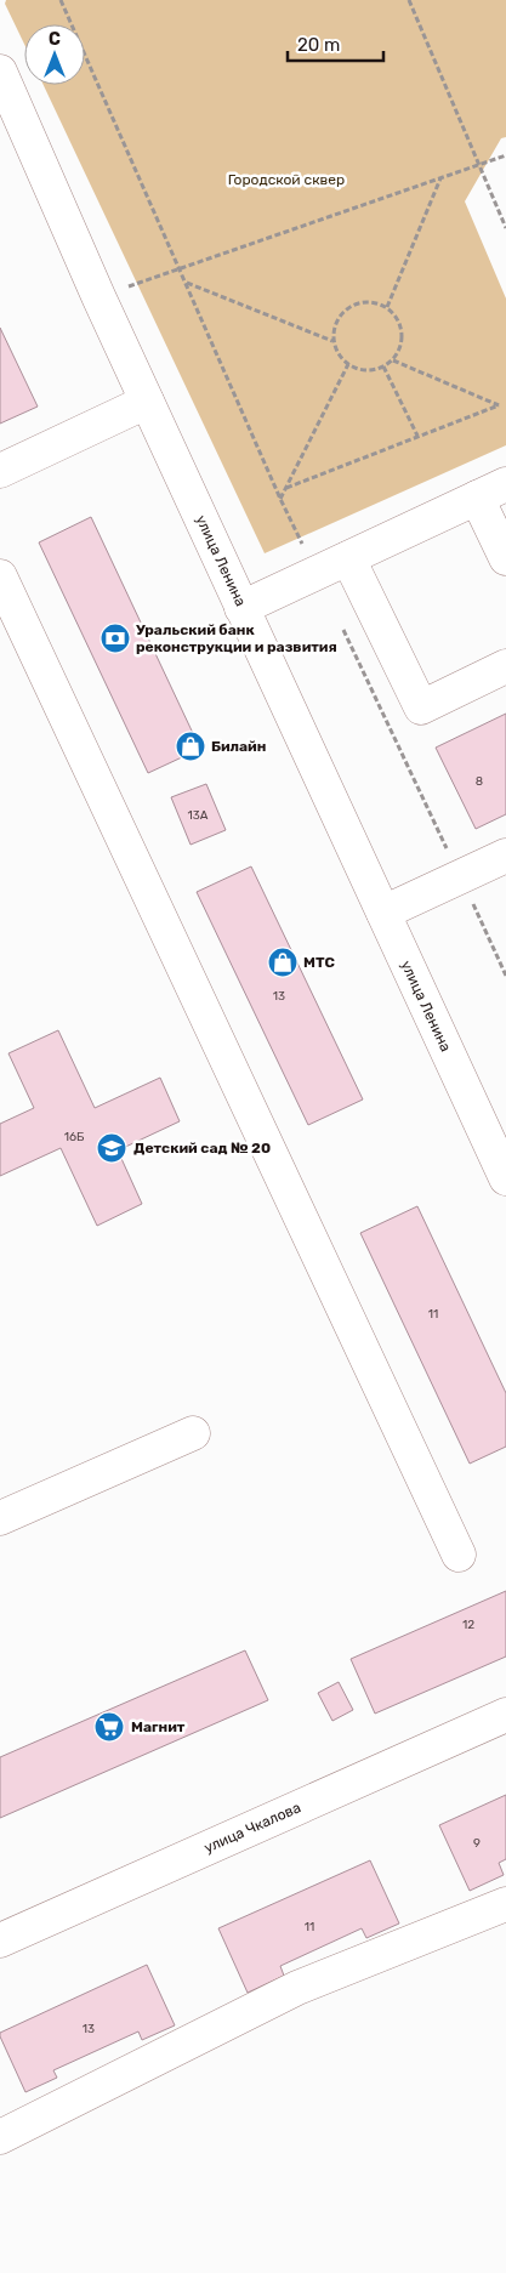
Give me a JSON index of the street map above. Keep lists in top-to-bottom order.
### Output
{
  "streets": {
    "street": ["улица Ленина", "улица Чкалова"]
  },
  "parks": ["Городской сквер"],
  "places": {
    "bank": ["Уральский банк реконструкции и развития"],
    "shop": ["Билайн", "МТС"],
    "school or university": ["Детский сад № 20"],
    "supermarket": ["Магнит"]
  },
  "house_numbers": [
    "8",
    "13А",
    "13",
    "16Б",
    "11",
    "12",
    "9",
    "11",
    "13"
  ],
  "scale_bar": "20 m",
  "north": "top"
}
